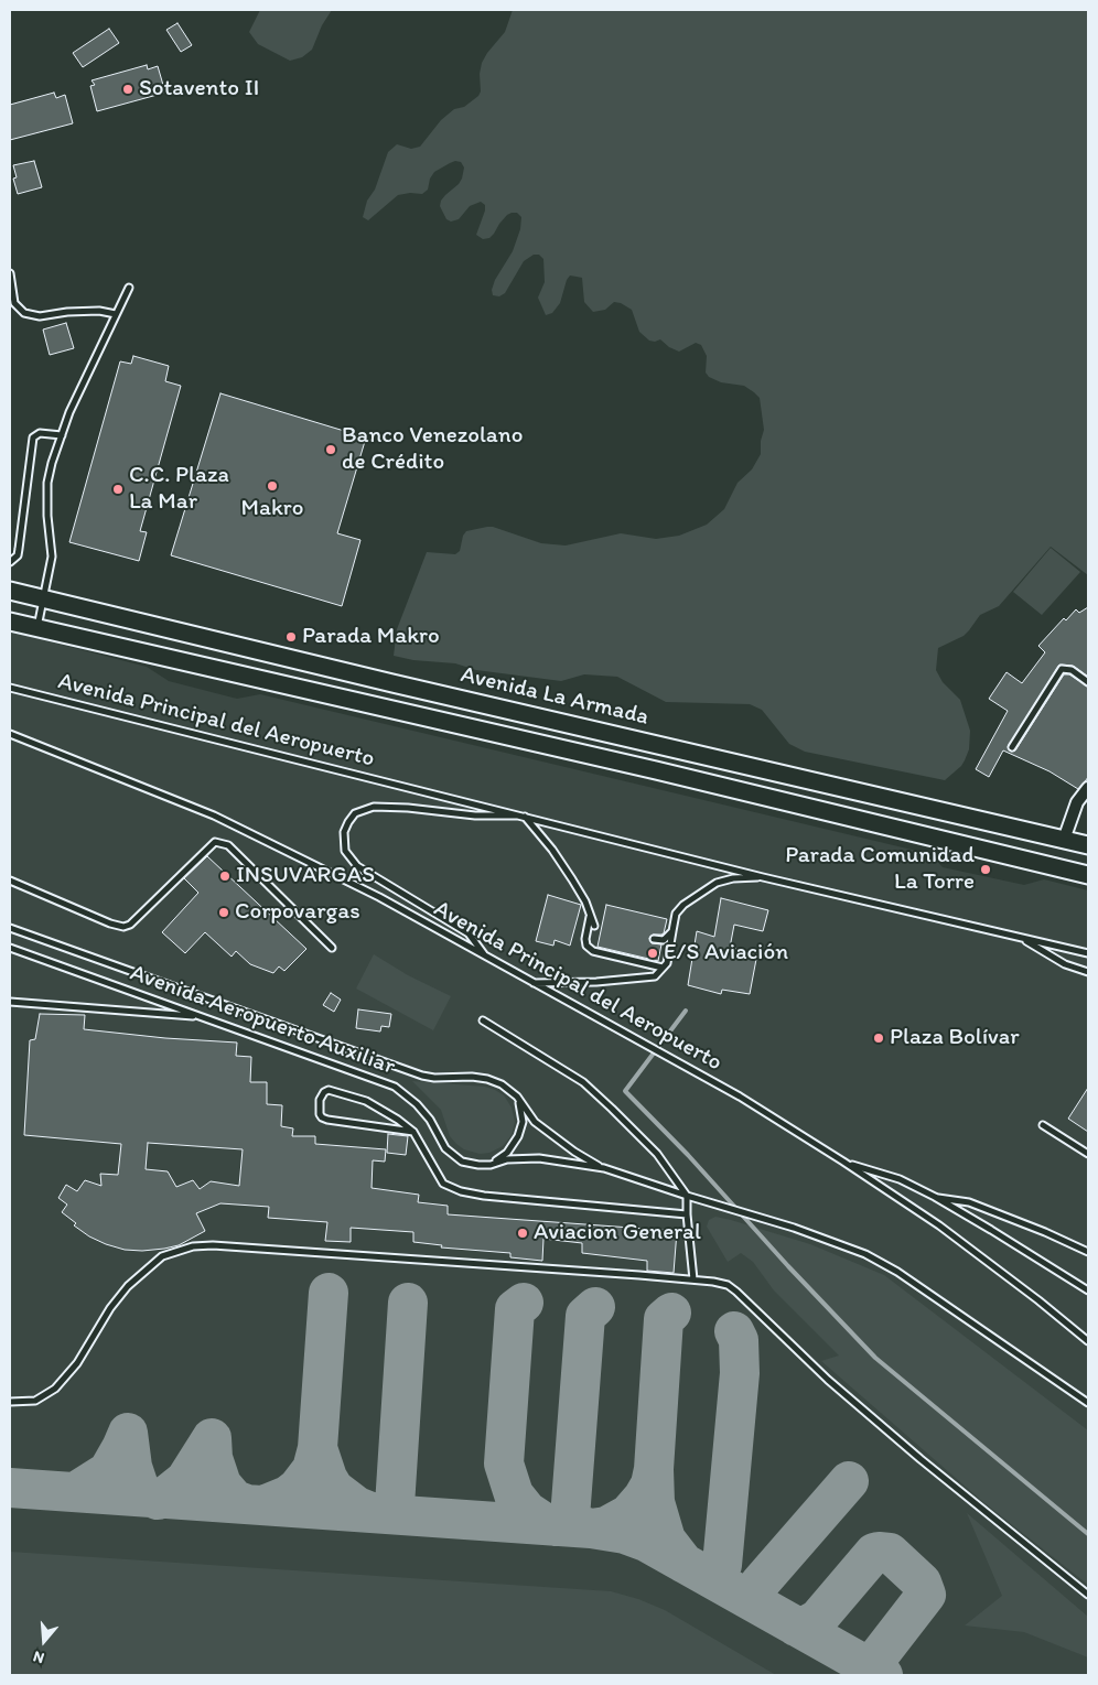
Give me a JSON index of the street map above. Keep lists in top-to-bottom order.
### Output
{
  "streets": {
    "main road": ["Avenida La Armada"],
    "lane": ["Avenida Principal del Aeropuerto", "Avenida Aeropuerto Auxiliar"]
  },
  "places": [
    "Sotavento II",
    "Banco Venezolano de Crédito",
    "Makro",
    "C.C. Plaza La Mar",
    "Parada Makro",
    "Parada Comunidad La Torre",
    "INSUVARGAS",
    "Corpovargas",
    "E/S Aviación",
    "Plaza Bolívar",
    "Aviacion General"
  ],
  "north": "bottom"
}
